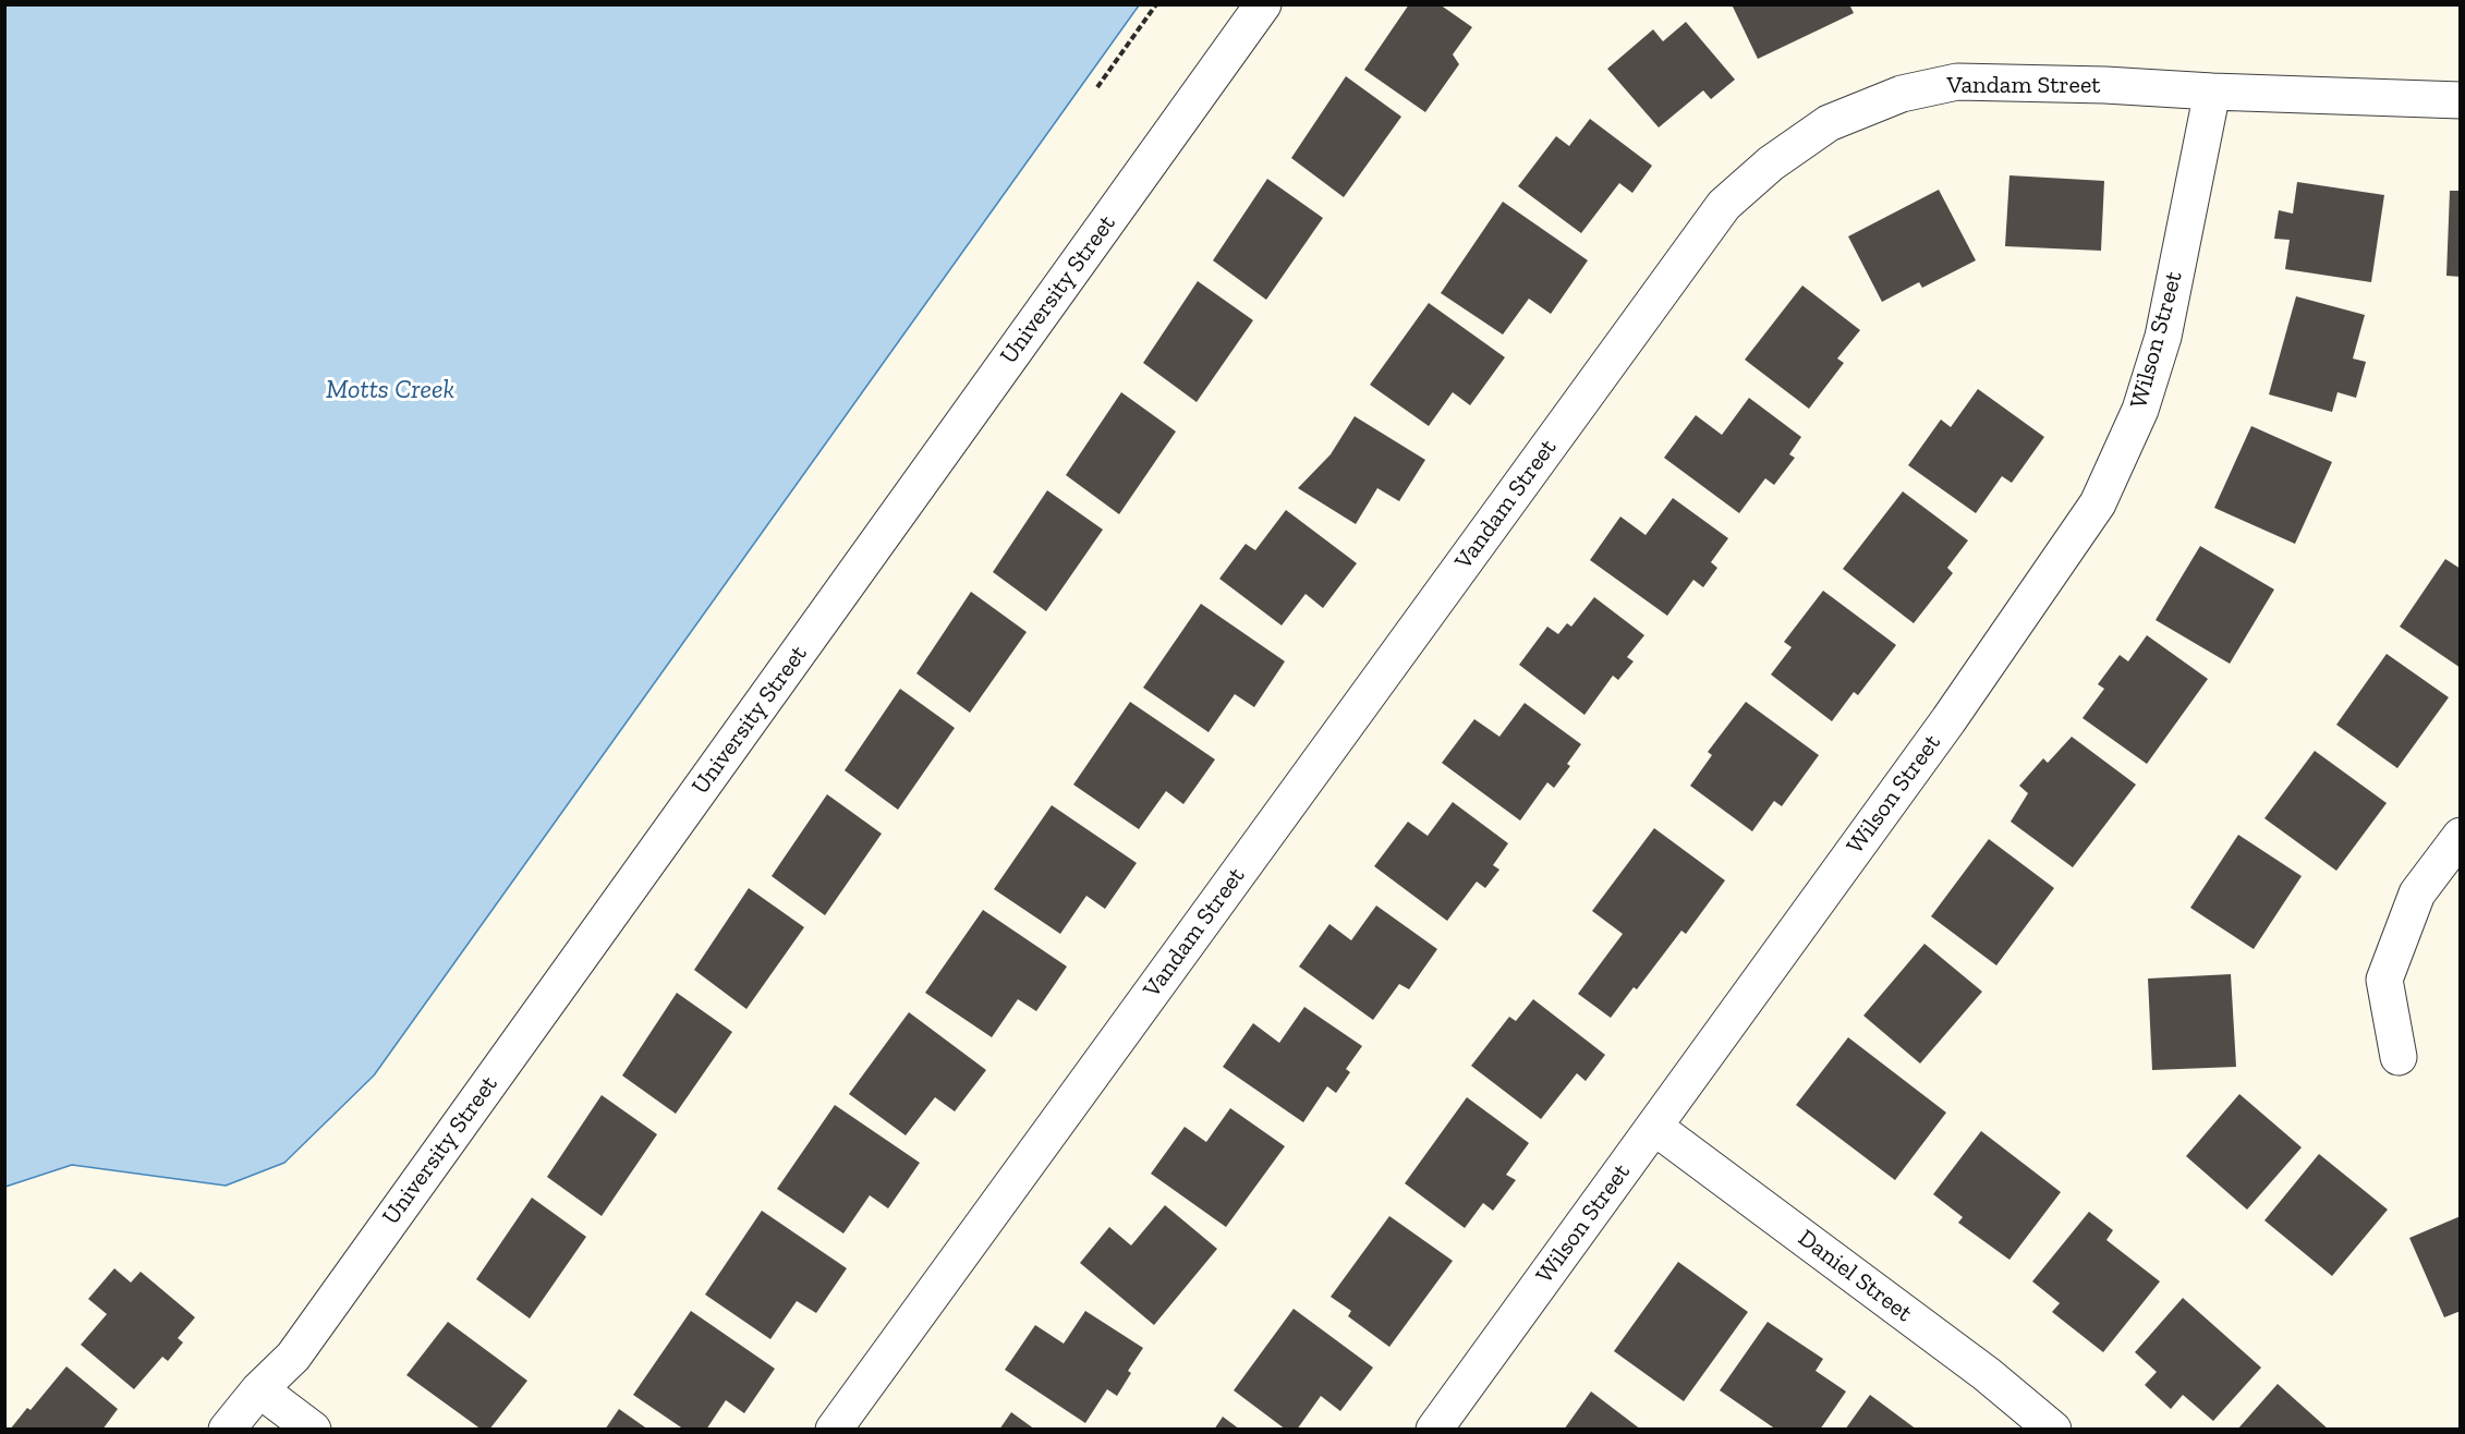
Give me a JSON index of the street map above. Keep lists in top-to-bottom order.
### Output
{
  "streets": {
    "street": [
      "Vandam Street",
      "University Street",
      "Wilson Street",
      "Daniel Street"
    ]
  },
  "crossings": [
    ["Vandam Street", "Wilson Street"],
    ["Wilson Street", "Daniel Street"]
  ],
  "water": ["Motts Creek"]
}
